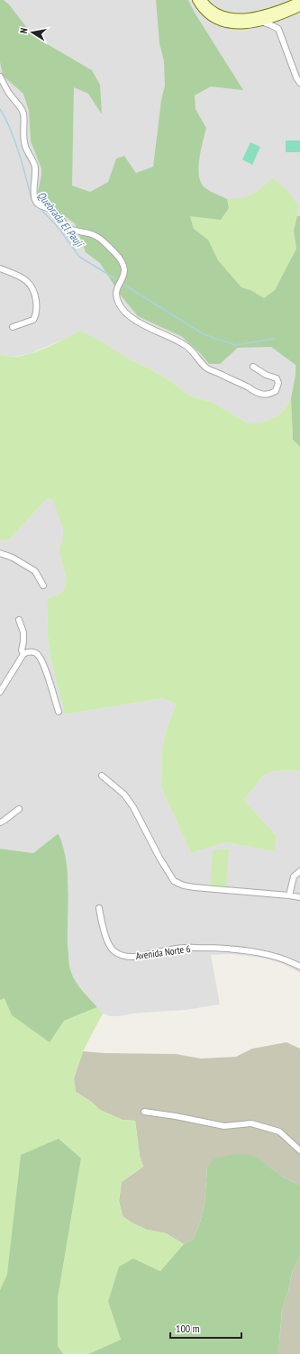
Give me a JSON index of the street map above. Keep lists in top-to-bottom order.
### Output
{
  "streets": {
    "street": ["Avenida Norte 6"]
  },
  "water": ["Quebrada El Paují"],
  "scale_bar": "100 m",
  "north": "left"
}
